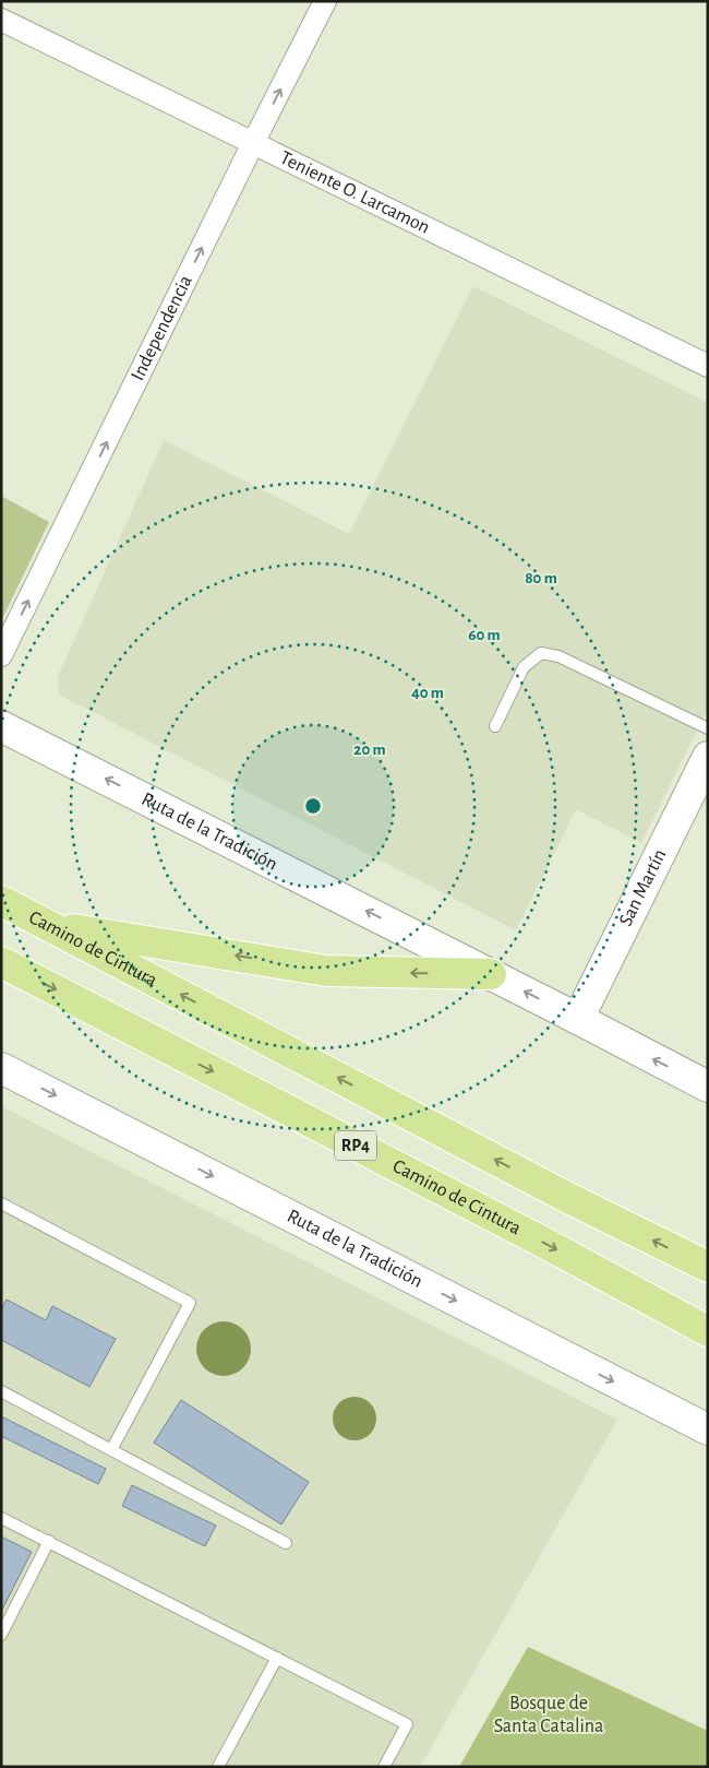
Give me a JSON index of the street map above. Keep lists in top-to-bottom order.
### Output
{
  "streets": {
    "main road": ["Camino de Cintura", "RP4"],
    "street": [
      "Teniente O. Larcamon",
      "Independencia",
      "Ruta de la Tradición",
      "San Martín"
    ]
  },
  "crossings": [
    ["Teniente O. Larcamon", "Independencia"],
    ["Ruta de la Tradición", "San Martín"]
  ],
  "one_way": ["Independencia"],
  "parks": ["Bosque de Santa Catalina"],
  "rings": [
    "80 m",
    "60 m",
    "40 m",
    "20 m"
  ]
}
